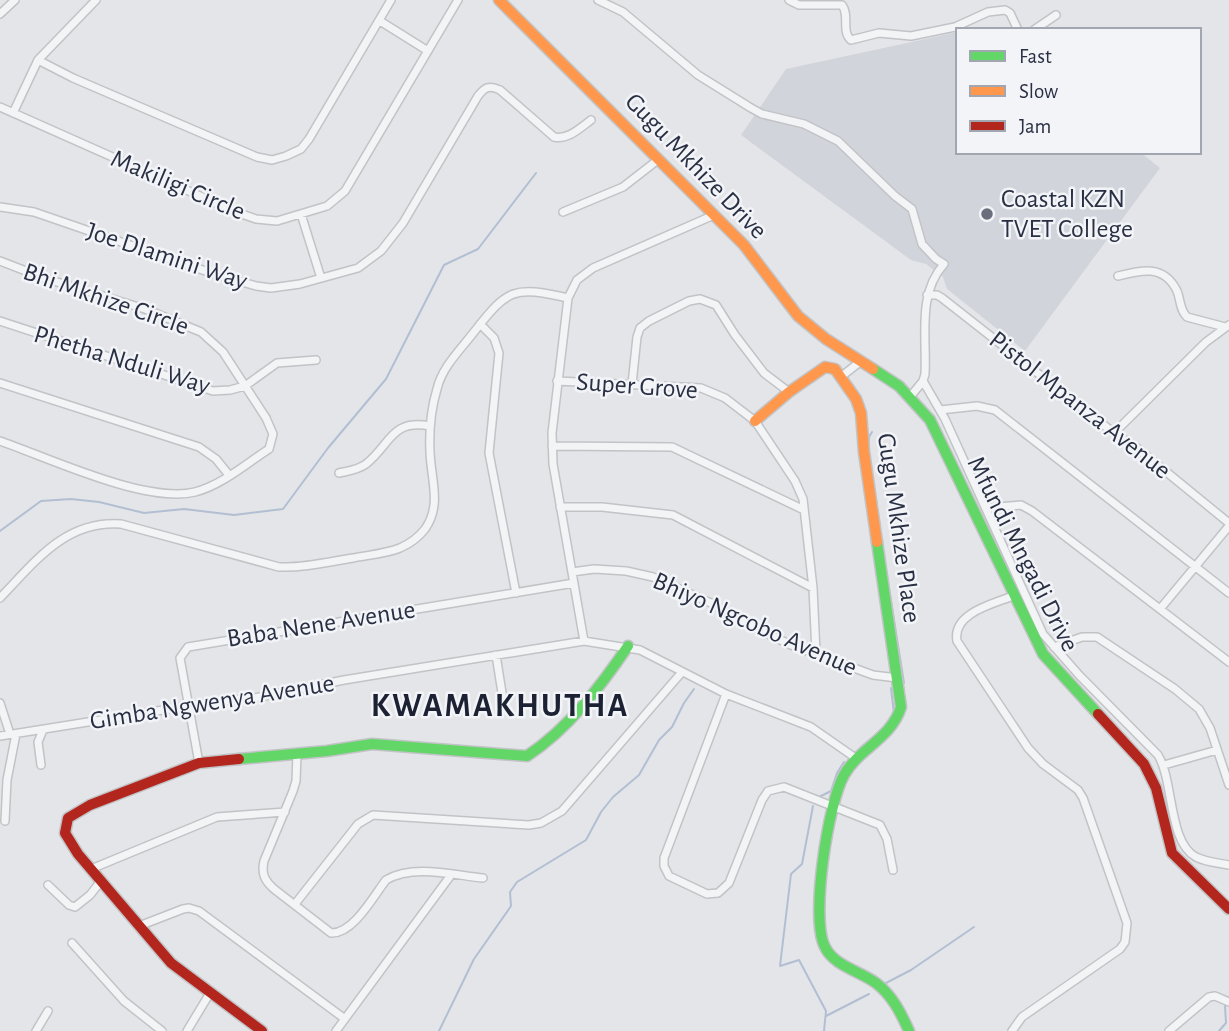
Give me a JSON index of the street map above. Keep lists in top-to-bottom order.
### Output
{
  "streets": {
    "street": [
      "Gugu Mkhize Drive",
      "Makiligi Circle",
      "Joe Dlamini Way",
      "Bhi Mkhize Circle",
      "Phetha Nduli Way",
      "Super Grove",
      "Pistol Mpanza Avenue",
      "Gugu Mkhize Place",
      "Mfundi Mngadi Drive",
      "Baba Nene Avenue",
      "Bhiyo Ngcobo Avenue",
      "Gimba Ngwenya Avenue"
    ]
  },
  "crossings": [
    ["Gugu Mkhize Drive", "Mfundi Mngadi Drive"],
    ["Bhi Mkhize Circle", "Phetha Nduli Way"],
    ["Super Grove", "Bhiyo Ngcobo Avenue"],
    ["Gugu Mkhize Place", "Bhiyo Ngcobo Avenue"],
    ["Gugu Mkhize Place", "Gimba Ngwenya Avenue"],
    ["Baba Nene Avenue", "Gimba Ngwenya Avenue"]
  ],
  "districts": ["KWAMAKHUTHA"],
  "places": ["Coastal KZN TVET College"],
  "legend": ["Fast", "Slow", "Jam"]
}
